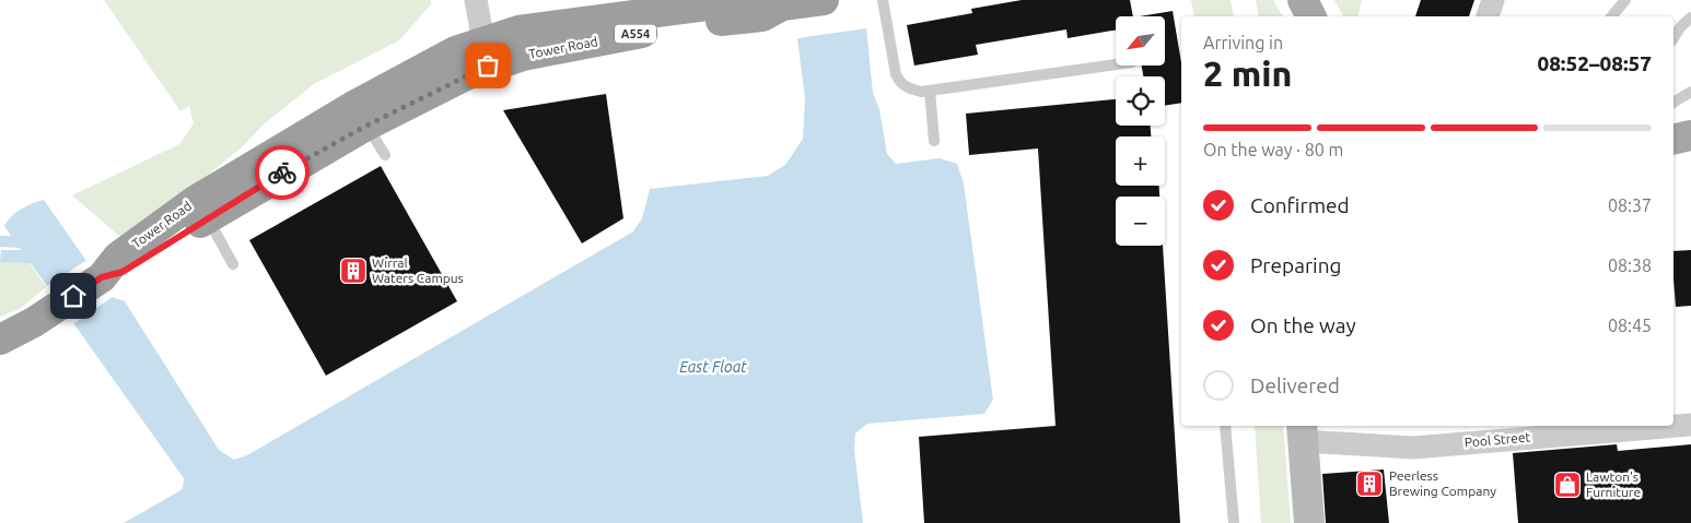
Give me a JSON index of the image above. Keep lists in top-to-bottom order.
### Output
{
  "streets": {
    "highway": ["A554", "Tower Road"],
    "street": ["Pool Street"]
  },
  "water": ["East Float"],
  "places": {
    "building": ["Wirral Waters Campus", "Peerless Brewing Company"],
    "shop": ["Lawton's Furniture"]
  },
  "north": "bottom left",
  "page": {
    "map_buttons": ["+", "−"],
    "heading": ["2 min", "Arriving in", "08:52–08:57"],
    "bar": "On the way · 80 m",
    "list": [
      ["Confirmed", "08:37"],
      ["Preparing", "08:38"],
      ["On the way", "08:45"],
      "Delivered"
    ]
  }
}
